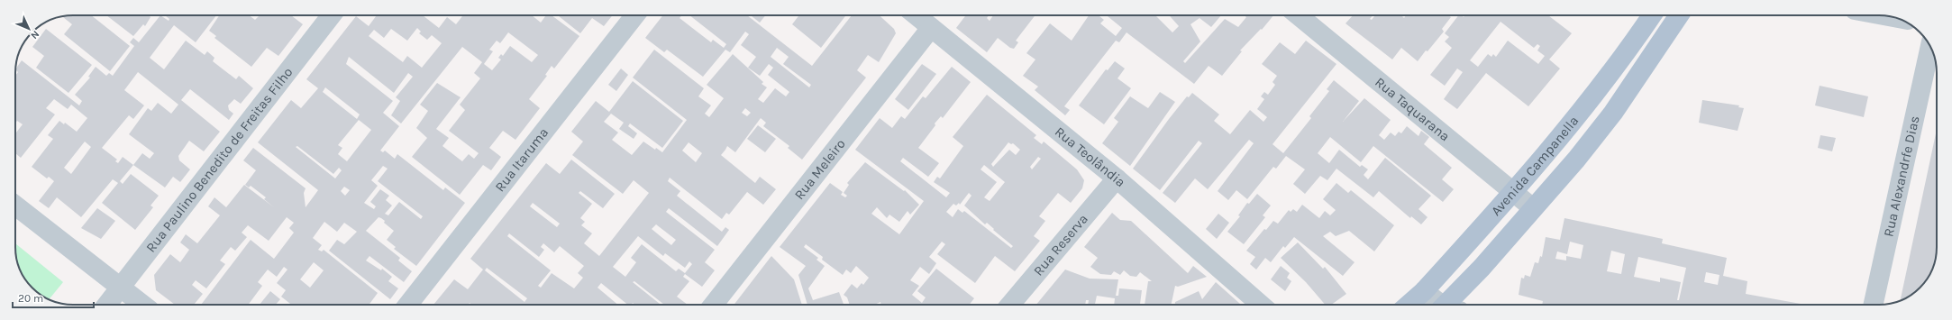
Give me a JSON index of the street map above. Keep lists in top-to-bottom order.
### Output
{
  "streets": {
    "main road": ["Avenida Campanella"],
    "street": [
      "Rua Taquarana",
      "Rua Teolândia",
      "Rua Paulino Benedito de Freitas Filho",
      "Rua Itaruma",
      "Rua Meleiro",
      "Rua Alexandrfe Dias",
      "Rua Reserva"
    ]
  },
  "crossings": [
    ["Rua Taquarana", "Avenida Campanella"],
    ["Rua Teolândia", "Rua Meleiro"],
    ["Rua Teolândia", "Rua Reserva"]
  ],
  "scale_bar": "20 m",
  "north": "bottom right"
}
